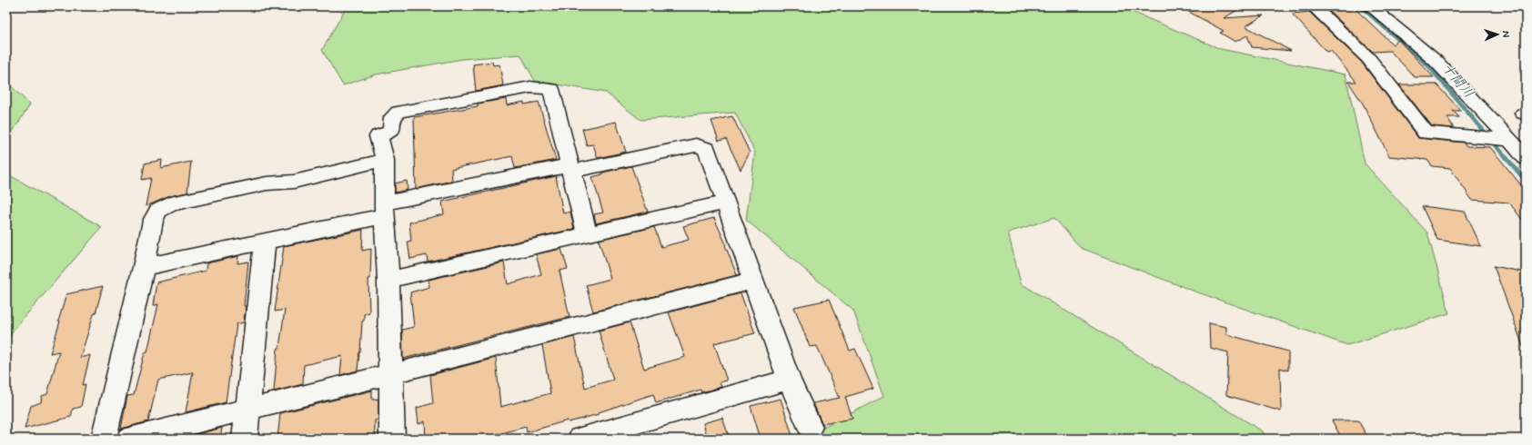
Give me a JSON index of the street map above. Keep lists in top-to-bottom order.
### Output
{
  "water": ["十間川"],
  "north": "right"
}
